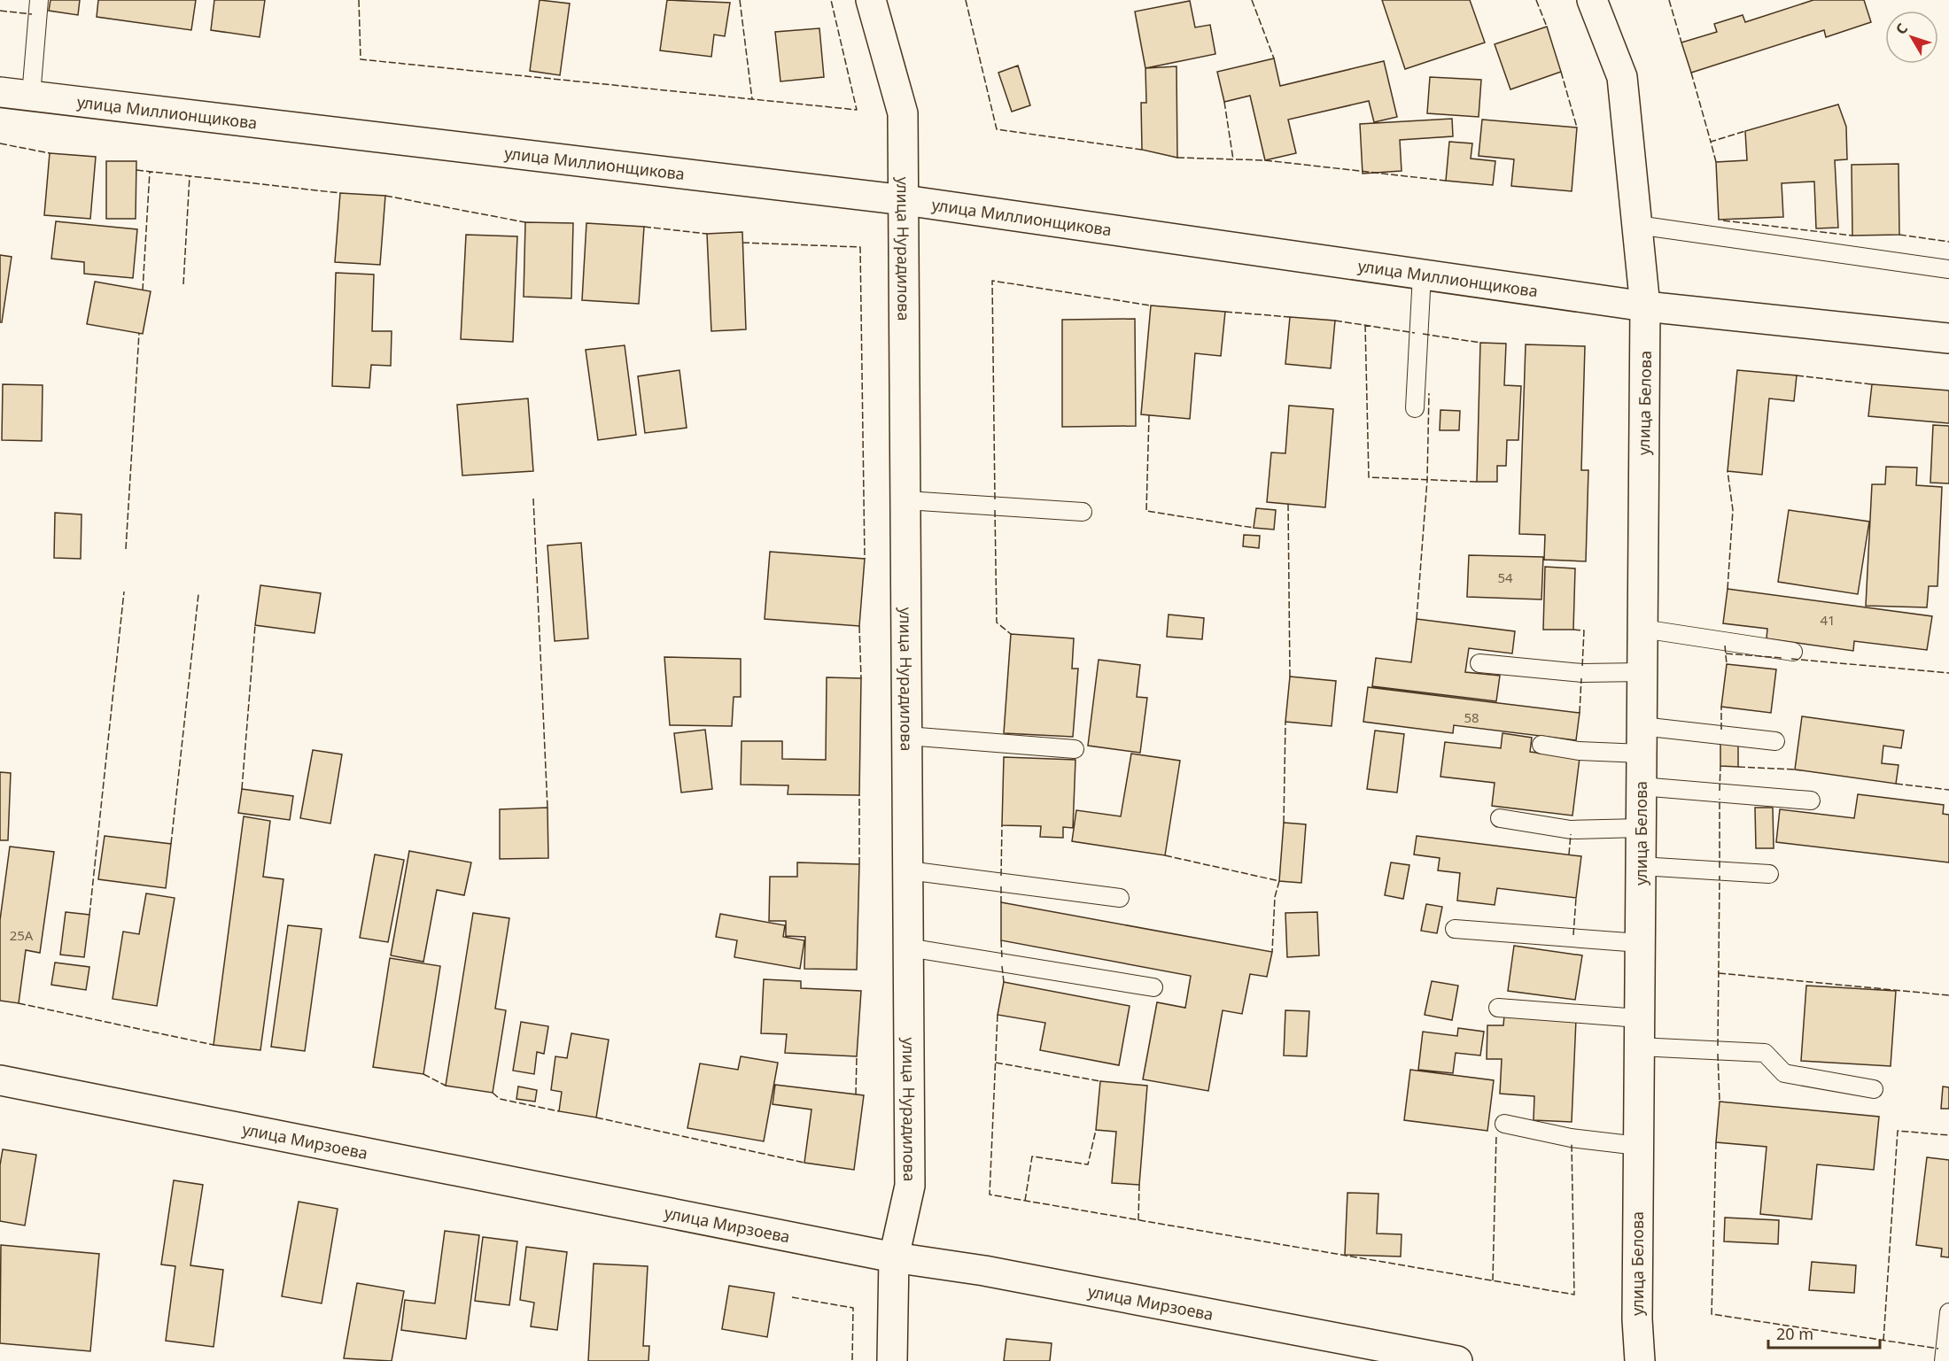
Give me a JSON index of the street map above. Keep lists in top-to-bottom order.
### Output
{
  "streets": {
    "street": [
      "улица Миллионщикова",
      "улица Нурадилова",
      "улица Белова",
      "улица Мирзоева"
    ]
  },
  "crossings": [
    ["улица Миллионщикова", "улица Нурадилова"],
    ["улица Миллионщикова", "улица Белова"],
    ["улица Нурадилова", "улица Мирзоева"]
  ],
  "house_numbers": [
    "54",
    "41",
    "58",
    "25А"
  ],
  "scale_bar": "20 m",
  "north": "top left"
}
